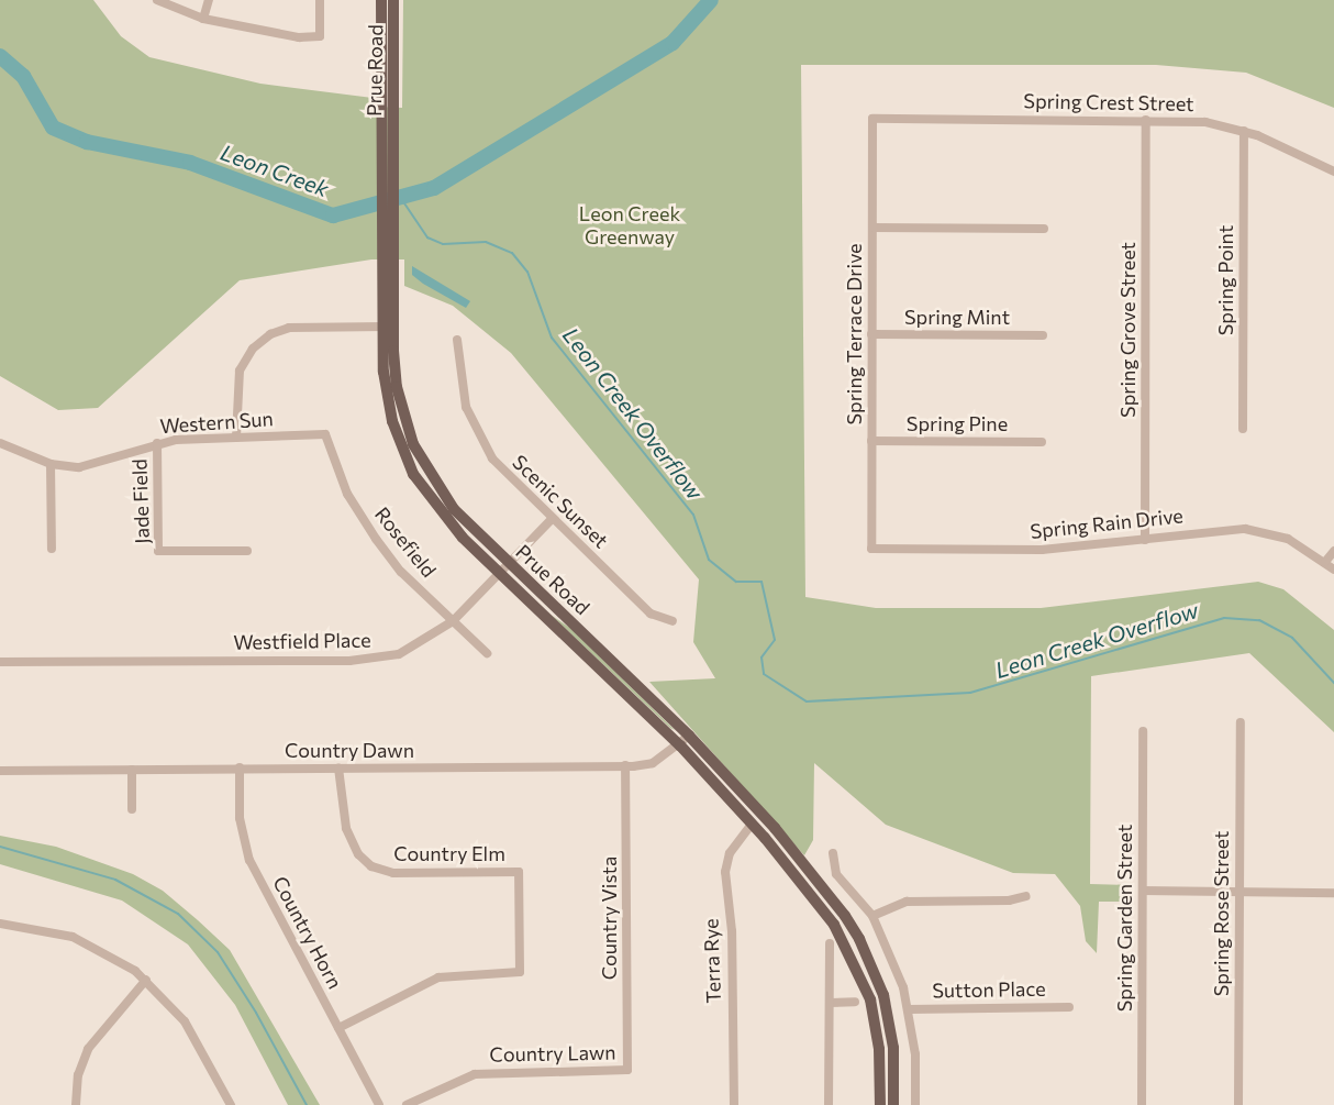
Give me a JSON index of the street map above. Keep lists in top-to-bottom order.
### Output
{
  "streets": {
    "main road": ["Prue Road"],
    "street": [
      "Spring Crest Street",
      "Spring Point",
      "Spring Mint",
      "Spring Grove Street",
      "Spring Terrace Drive",
      "Western Sun",
      "Spring Pine",
      "Jade Field",
      "Scenic Sunset",
      "Spring Rain Drive",
      "Rosefield",
      "Westfield Place",
      "Country Dawn",
      "Country Elm",
      "Spring Rose Street",
      "Country Vista",
      "Spring Garden Street",
      "Country Horn",
      "Terra Rye",
      "Sutton Place",
      "Country Lawn"
    ]
  },
  "crossings": [
    ["Prue Road", "Westfield Place"],
    ["Prue Road", "Country Dawn"],
    ["Prue Road", "Terra Rye"],
    ["Spring Crest Street", "Spring Point"],
    ["Spring Crest Street", "Spring Grove Street"],
    ["Spring Crest Street", "Spring Terrace Drive"],
    ["Spring Mint", "Spring Terrace Drive"],
    ["Spring Grove Street", "Spring Rain Drive"],
    ["Spring Terrace Drive", "Spring Pine"],
    ["Spring Terrace Drive", "Spring Rain Drive"],
    ["Western Sun", "Jade Field"],
    ["Western Sun", "Rosefield"],
    ["Scenic Sunset", "Westfield Place"],
    ["Rosefield", "Westfield Place"],
    ["Country Dawn", "Country Elm"],
    ["Country Dawn", "Country Vista"],
    ["Country Dawn", "Country Horn"],
    ["Country Elm", "Country Horn"],
    ["Country Vista", "Country Lawn"]
  ],
  "water": ["Leon Creek", "Leon Creek Overflow"],
  "parks": ["Leon Creek Greenway"]
}
